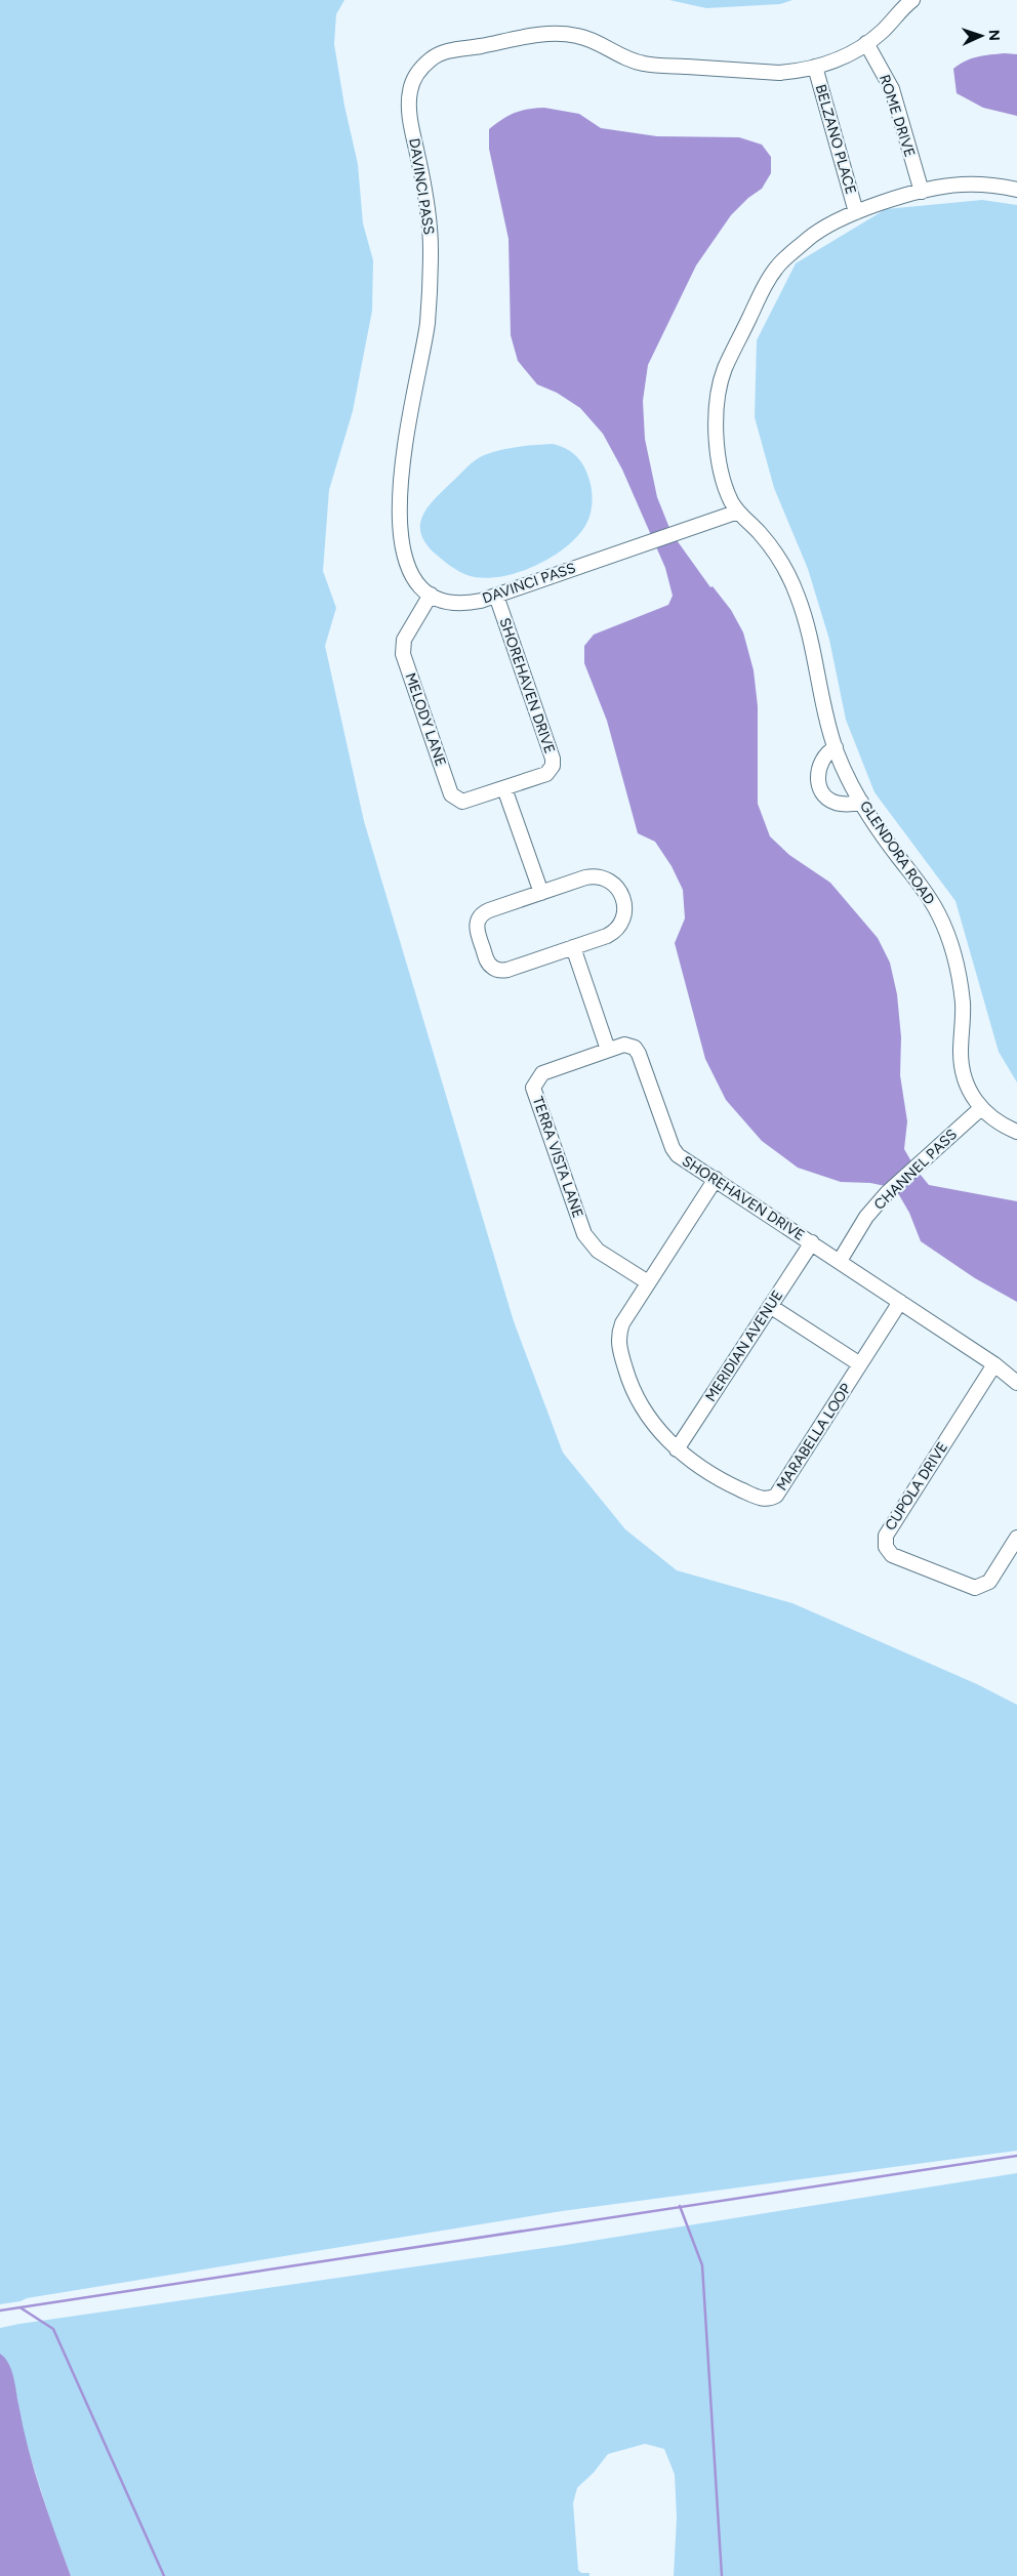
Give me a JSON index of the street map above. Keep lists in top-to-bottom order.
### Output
{
  "streets": {
    "street": [
      "ROME DRIVE",
      "BELZANO PLACE",
      "DAVINCI PASS",
      "SHOREHAVEN DRIVE",
      "MELODY LANE",
      "GLENDORA ROAD",
      "TERRA VISTA LANE",
      "CHANNEL PASS",
      "MERIDIAN AVENUE",
      "MARABELLA LOOP",
      "CUPOLA DRIVE"
    ]
  },
  "crossings": [
    ["ROME DRIVE", "DAVINCI PASS"],
    ["ROME DRIVE", "GLENDORA ROAD"],
    ["BELZANO PLACE", "DAVINCI PASS"],
    ["BELZANO PLACE", "GLENDORA ROAD"],
    ["DAVINCI PASS", "SHOREHAVEN DRIVE"],
    ["DAVINCI PASS", "MELODY LANE"],
    ["DAVINCI PASS", "GLENDORA ROAD"],
    ["SHOREHAVEN DRIVE", "MELODY LANE"],
    ["SHOREHAVEN DRIVE", "TERRA VISTA LANE"],
    ["SHOREHAVEN DRIVE", "CHANNEL PASS"],
    ["SHOREHAVEN DRIVE", "MERIDIAN AVENUE"],
    ["SHOREHAVEN DRIVE", "MARABELLA LOOP"],
    ["SHOREHAVEN DRIVE", "CUPOLA DRIVE"],
    ["GLENDORA ROAD", "CHANNEL PASS"],
    ["TERRA VISTA LANE", "MARABELLA LOOP"],
    ["MERIDIAN AVENUE", "MARABELLA LOOP"]
  ],
  "north": "right"
}
